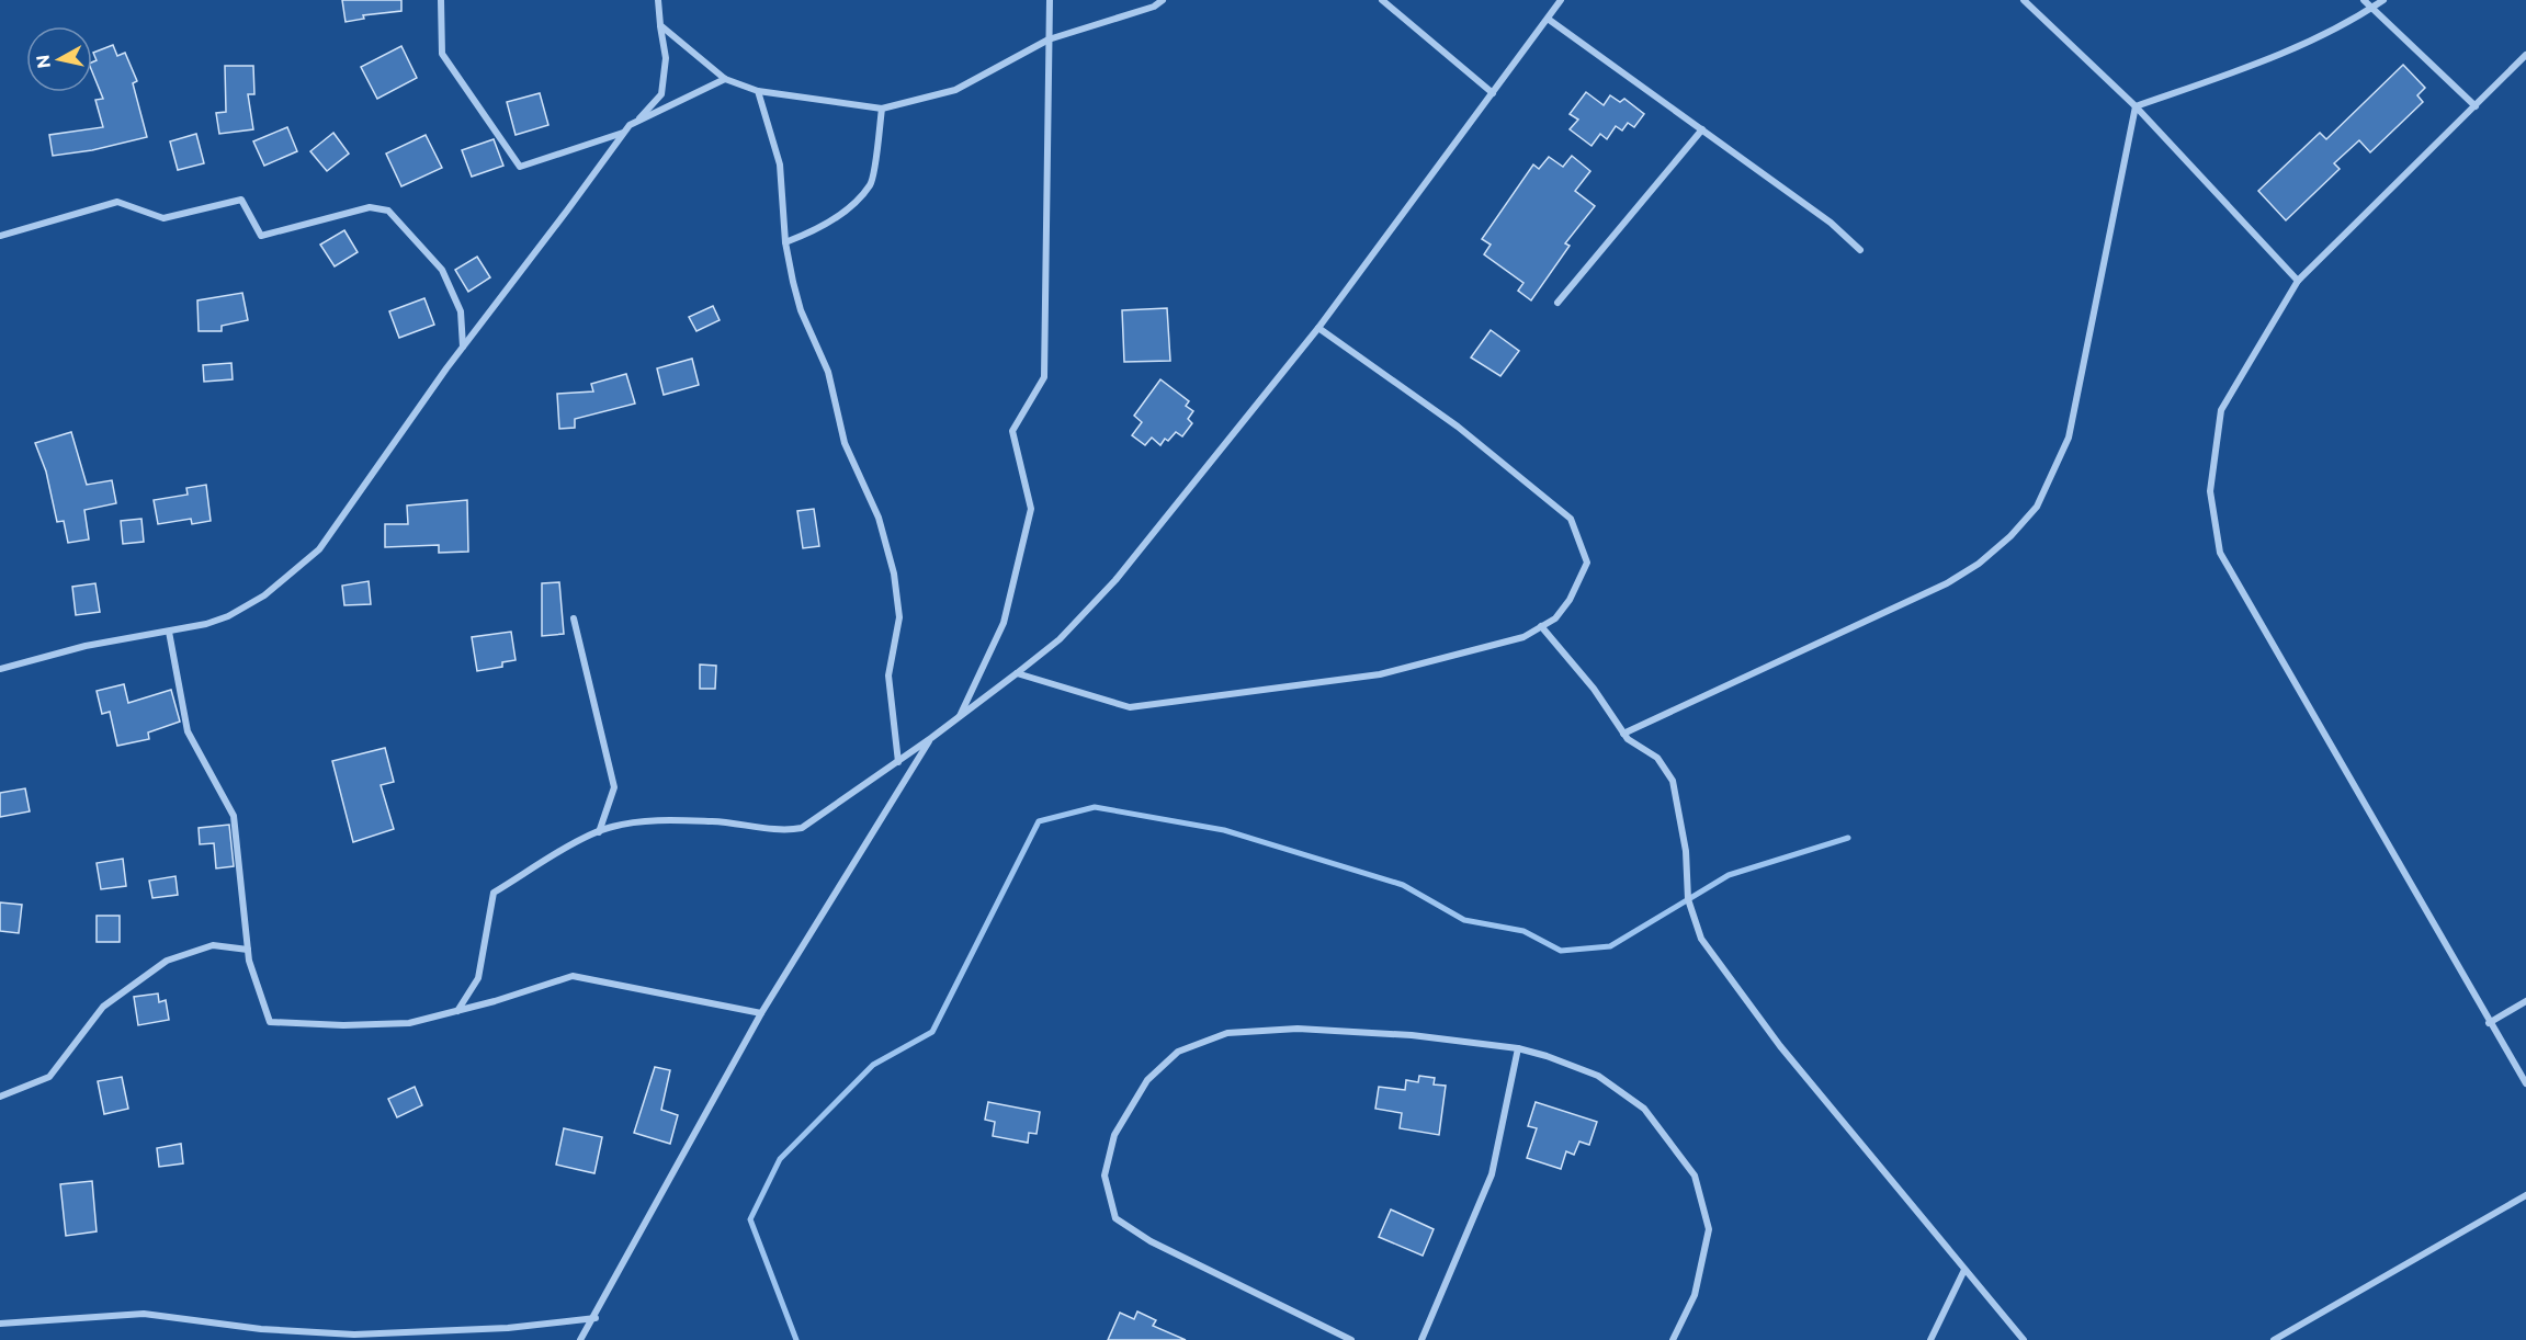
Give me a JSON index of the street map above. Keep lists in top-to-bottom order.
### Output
{
  "north": "left"
}
